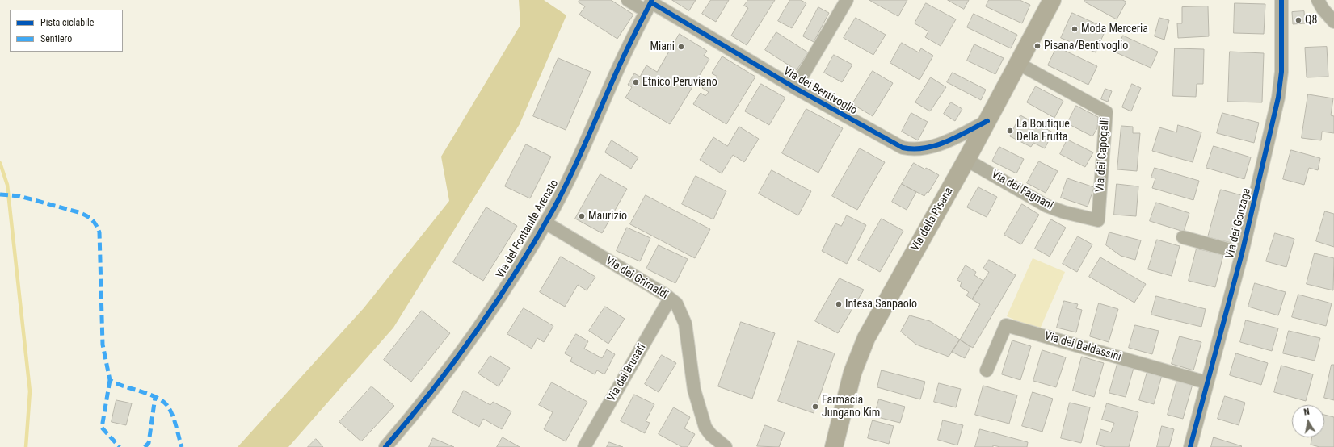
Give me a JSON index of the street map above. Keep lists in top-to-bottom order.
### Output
{
  "streets": {
    "main road": ["Via della Pisana"],
    "street": [
      "Via dei Bentivoglio",
      "Via dei Capogalli",
      "Via dei Fagnani",
      "Via dei Gonzaga",
      "Via del Fontanile Arenato",
      "Via dei Grimaldi",
      "Via dei Baldassini",
      "Via dei Brusati"
    ]
  },
  "crossings": [
    ["Via dei Bentivoglio", "Via della Pisana"],
    ["Via dei Bentivoglio", "Via del Fontanile Arenato"],
    ["Via dei Capogalli", "Via dei Fagnani"],
    ["Via dei Capogalli", "Via della Pisana"],
    ["Via dei Fagnani", "Via della Pisana"],
    ["Via dei Gonzaga", "Via dei Baldassini"],
    ["Via del Fontanile Arenato", "Via dei Grimaldi"],
    ["Via dei Grimaldi", "Via dei Brusati"]
  ],
  "places": [
    "Q8",
    "Moda Merceria",
    "Pisana/Bentivoglio",
    "Miani",
    "Etnico Peruviano",
    "La Boutique Della Frutta",
    "Maurizio",
    "Intesa Sanpaolo",
    "Farmacia Jungano Kim"
  ],
  "legend": ["Pista ciclabile", "Sentiero"],
  "north": "top"
}
